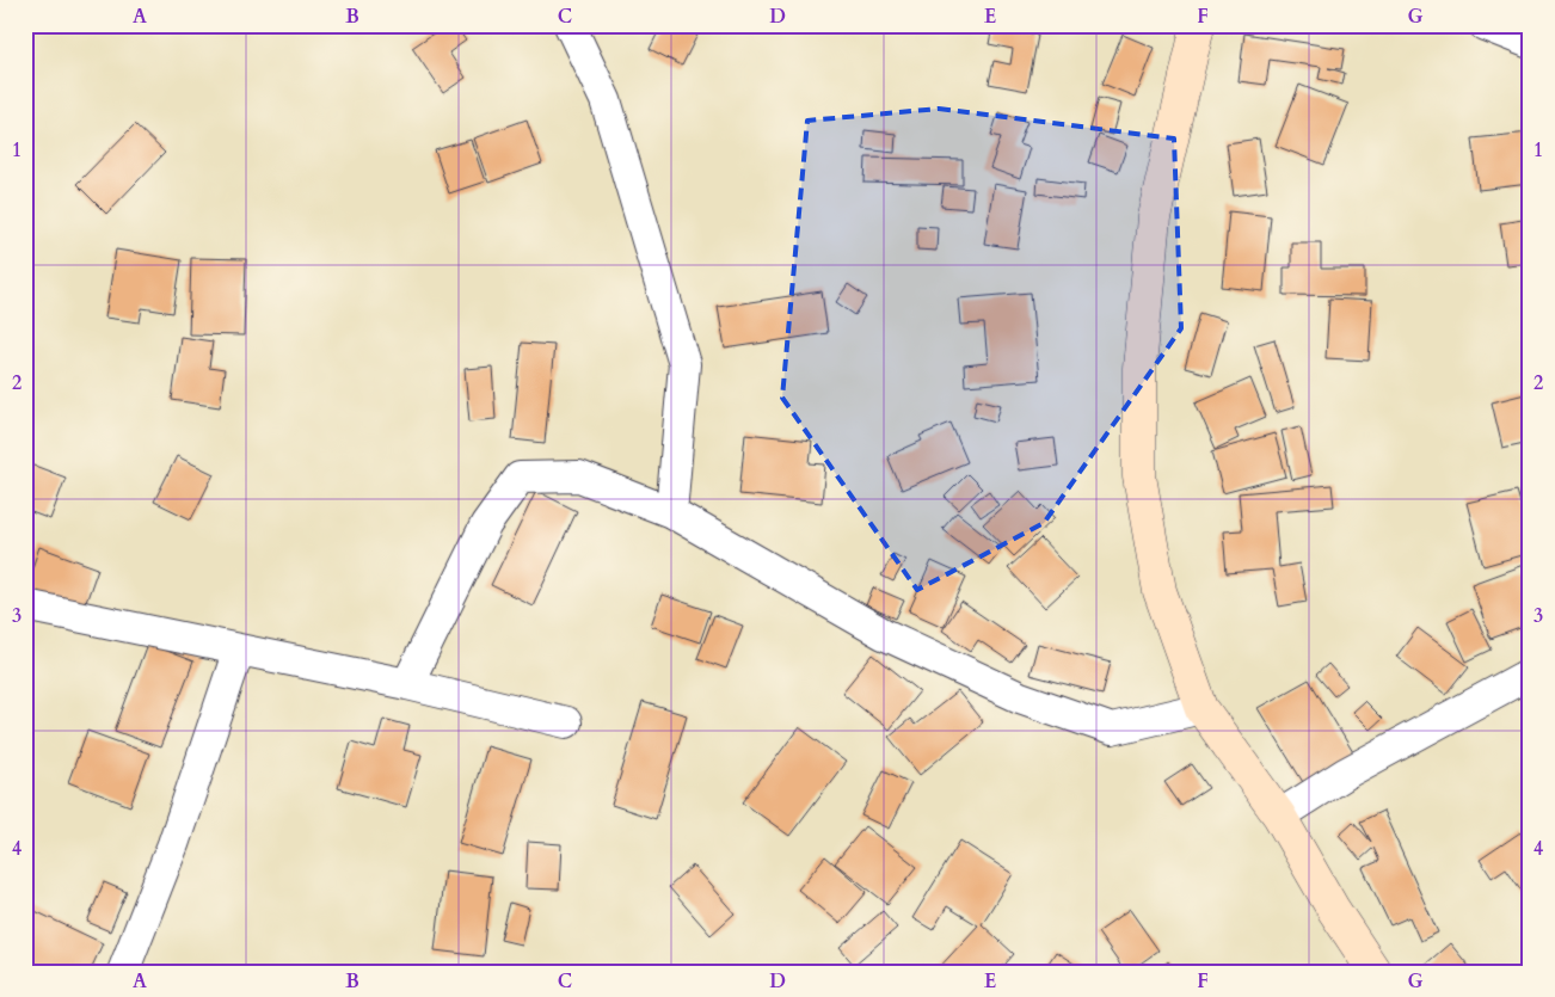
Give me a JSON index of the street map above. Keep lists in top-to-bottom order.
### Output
{
  "grid": {
    "columns": [
      "A",
      "B",
      "C",
      "D",
      "E",
      "F",
      "G"
    ],
    "rows": [
      "1",
      "2",
      "3",
      "4"
    ]
  }
}
